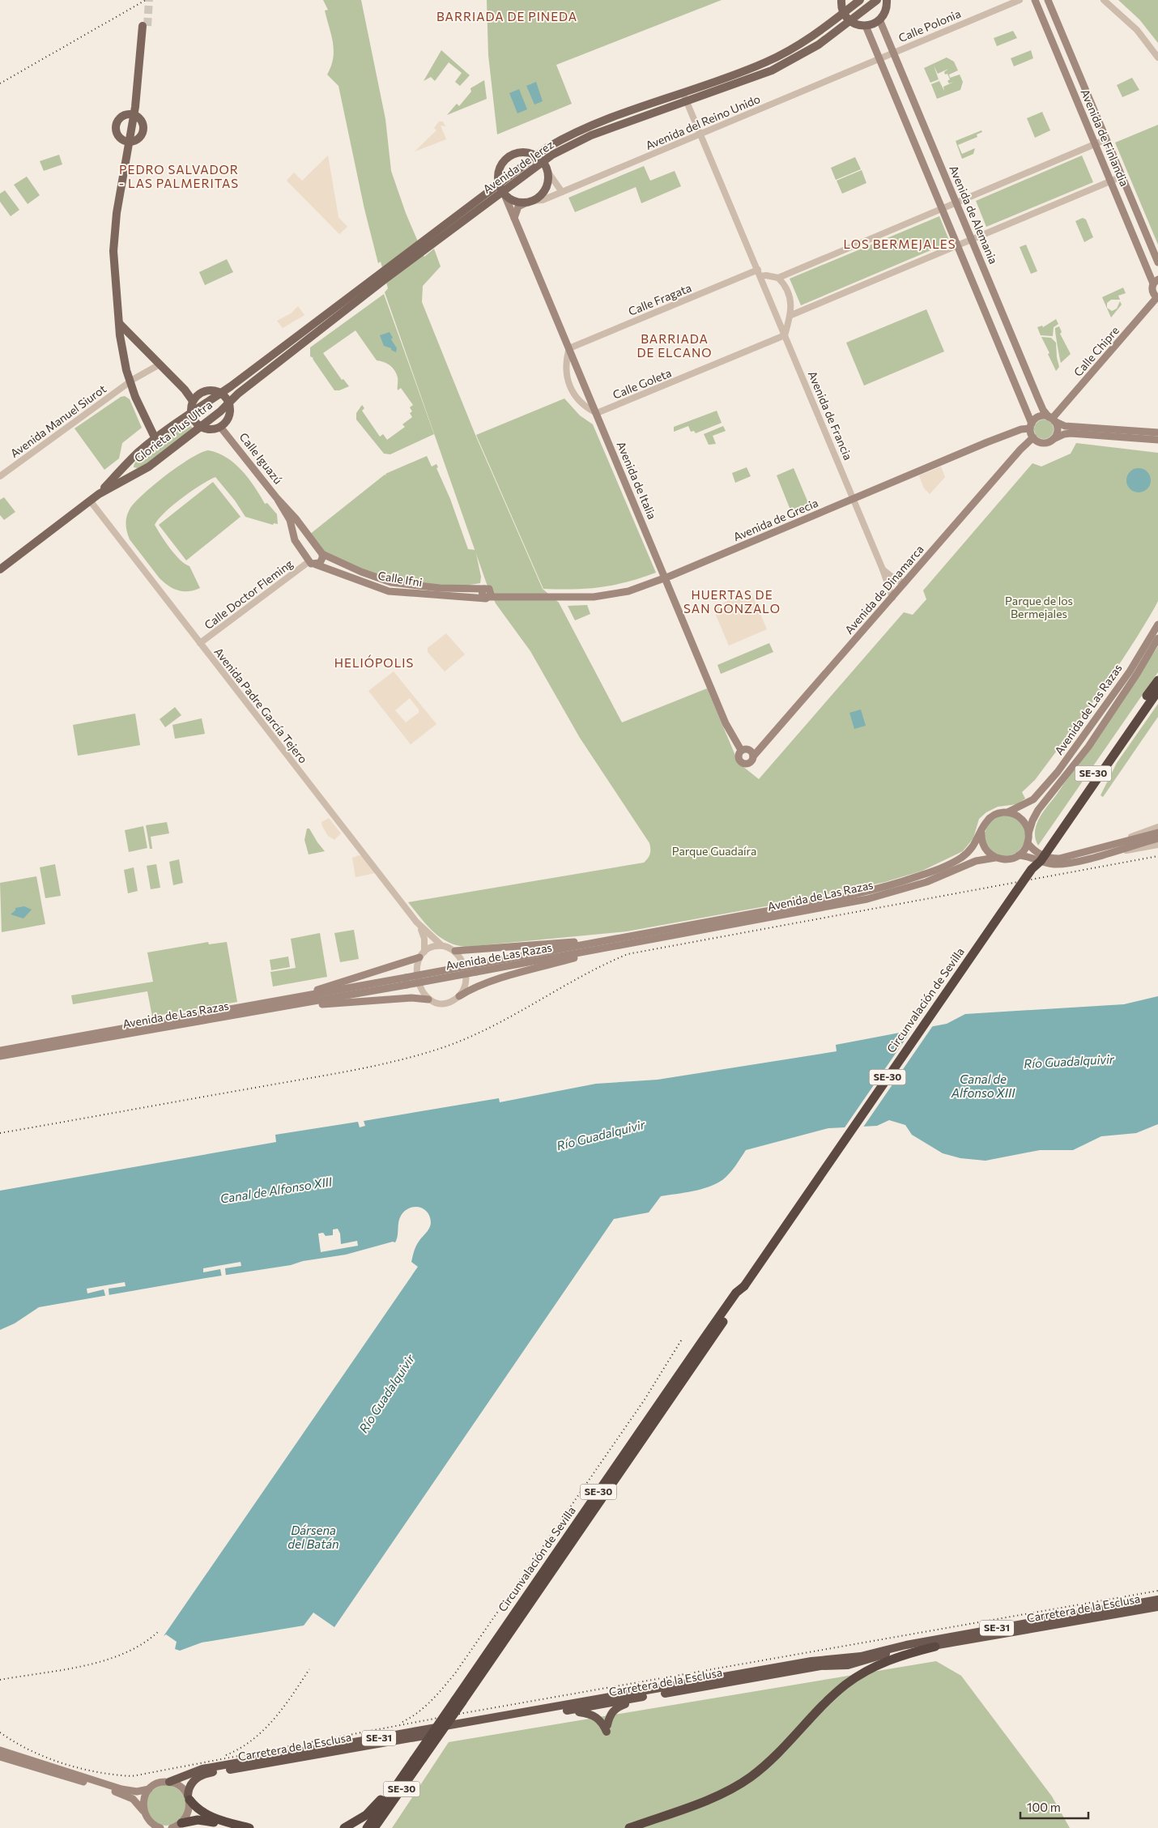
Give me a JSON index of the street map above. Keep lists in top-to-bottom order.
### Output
{
  "streets": {
    "highway": [
      "SE-30",
      "Circunvalación de Sevilla",
      "Carretera de la Esclusa",
      "SE-31"
    ],
    "main road": [
      "Avenida de Finlandia",
      "Avenida de Jerez",
      "Avenida de Alemania",
      "Calle Chipre",
      "Glorieta Plus Ultra",
      "Calle Iguazú",
      "Avenida de Italia",
      "Avenida de Grecia",
      "Calle Ifni",
      "Avenida de Dinamarca",
      "Avenida de Las Razas"
    ],
    "street": [
      "Calle Polonia",
      "Avenida del Reino Unido",
      "Calle Fragata",
      "Calle Goleta",
      "Avenida de Francia",
      "Avenida Manuel Siurot",
      "Calle Doctor Fleming",
      "Avenida Padre García Tejero"
    ]
  },
  "crossings": [
    ["Calle Polonia", "Avenida del Reino Unido"],
    ["Calle Polonia", "Avenida de Alemania"],
    ["Avenida del Reino Unido", "Avenida de Francia"],
    ["Avenida de Finlandia", "Calle Chipre"],
    ["Avenida de Jerez", "Avenida de Francia"],
    ["Avenida de Jerez", "Glorieta Plus Ultra"],
    ["Avenida de Jerez", "Avenida de Italia"],
    ["Avenida de Alemania", "Calle Chipre"],
    ["Avenida de Alemania", "Avenida de Grecia"],
    ["Avenida de Alemania", "Avenida de Dinamarca"],
    ["Calle Fragata", "Avenida de Francia"],
    ["Calle Fragata", "Avenida de Italia"],
    ["Calle Chipre", "Avenida de Grecia"],
    ["Calle Chipre", "Avenida de Dinamarca"],
    ["Calle Goleta", "Avenida de Francia"],
    ["Calle Goleta", "Avenida de Italia"],
    ["Avenida de Francia", "Avenida de Grecia"],
    ["Avenida de Francia", "Avenida de Dinamarca"],
    ["Calle Iguazú", "Calle Ifni"],
    ["Calle Iguazú", "Calle Doctor Fleming"],
    ["Avenida de Italia", "Avenida de Grecia"],
    ["Avenida de Italia", "Avenida de Dinamarca"],
    ["Avenida de Grecia", "Calle Ifni"],
    ["Avenida de Grecia", "Avenida de Dinamarca"],
    ["Calle Ifni", "Calle Doctor Fleming"],
    ["Calle Doctor Fleming", "Avenida Padre García Tejero"]
  ],
  "districts": [
    "BARRIADA DE PINEDA",
    "PEDRO SALVADOR - LAS PALMERITAS",
    "LOS BERMEJALES",
    "BARRIADA DE ELCANO",
    "HUERTAS DE SAN GONZALO",
    "HELIÓPOLIS"
  ],
  "water": ["Río Guadalquivir", "Canal de Alfonso XIII", "Dársena del Batán"],
  "parks": ["Parque de los Bermejales", "Parque Guadaíra"],
  "scale_bar": "100 m"
}
